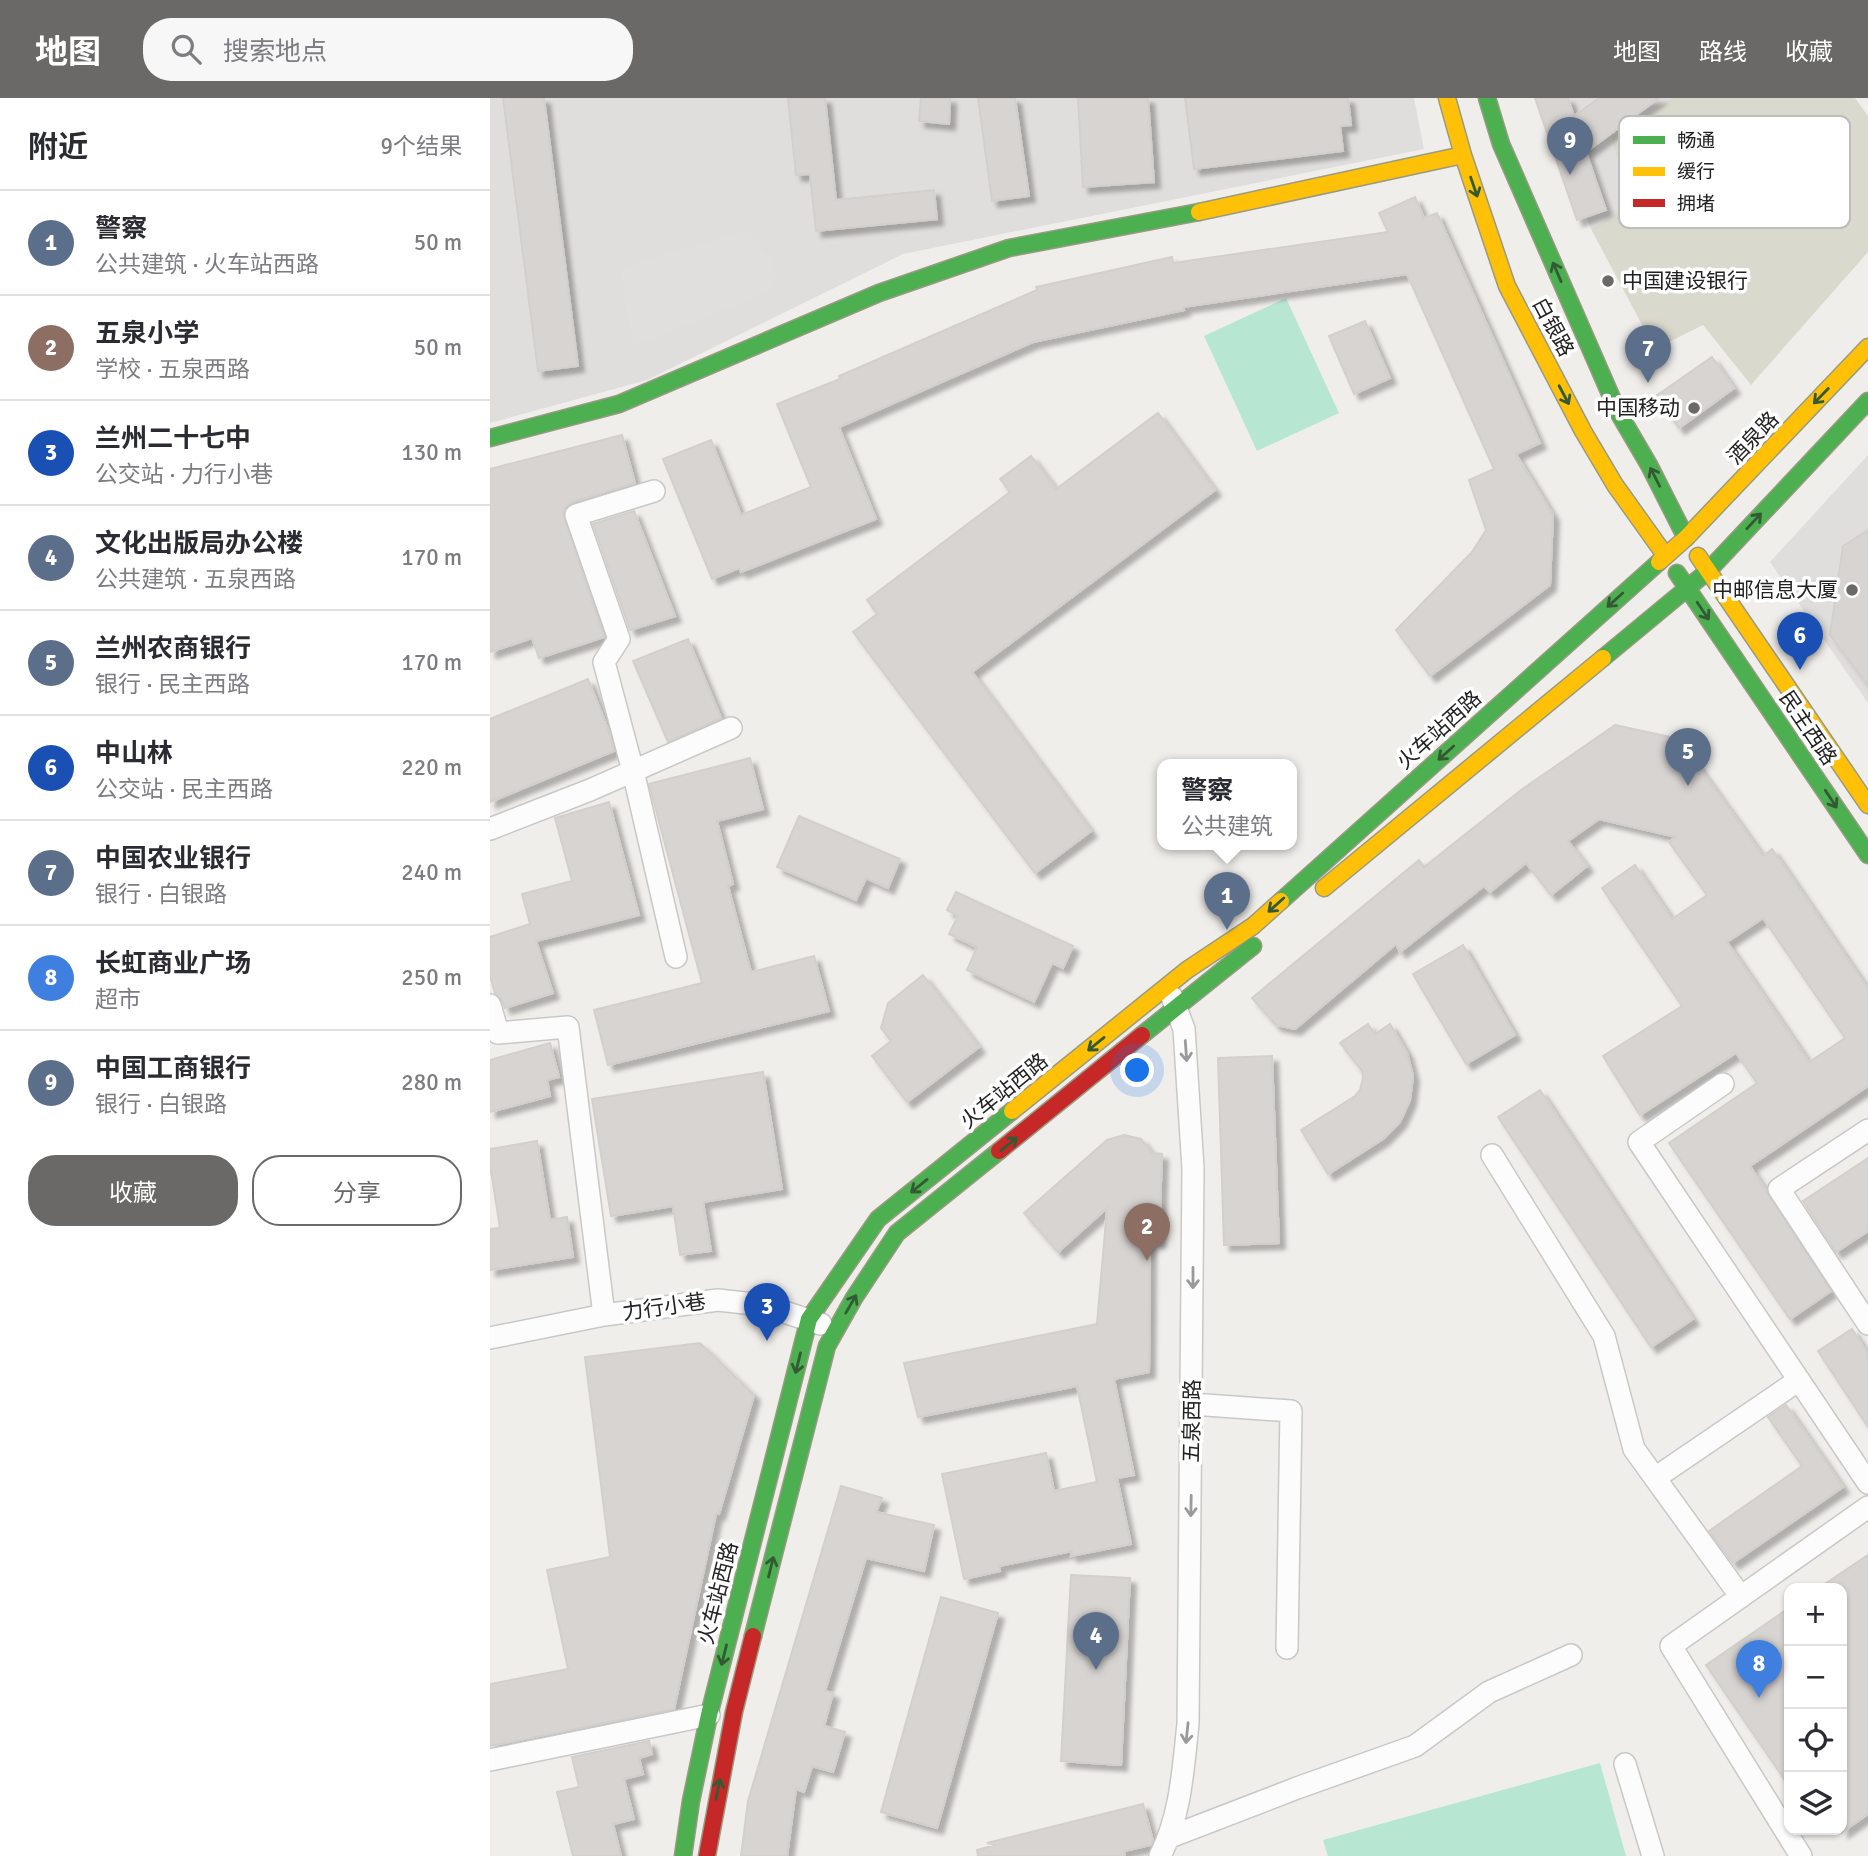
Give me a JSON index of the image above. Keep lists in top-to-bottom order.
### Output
{
  "streets": {
    "main road": [
      "白银路",
      "酒泉路",
      "民主西路",
      "火车站西路"
    ],
    "street": ["力行小巷", "五泉西路"]
  },
  "crossings": [
    ["白银路", "酒泉路"],
    ["白银路", "民主西路"],
    ["白银路", "火车站西路"],
    ["酒泉路", "民主西路"],
    ["酒泉路", "火车站西路"],
    ["民主西路", "火车站西路"],
    ["火车站西路", "力行小巷"],
    ["火车站西路", "五泉西路"]
  ],
  "one_way": ["五泉西路"],
  "places": ["中国建设银行", "中国移动", "中邮信息大厦"],
  "legend": ["畅通", "缓行", "拥堵"],
  "page": {
    "header": "地图",
    "search": "搜索地点",
    "nav": ["地图", "路线", "收藏"],
    "heading": ["附近", "9个结果"],
    "pins": [
      "9",
      "7",
      "6",
      "5",
      "1",
      "2",
      "3",
      "4",
      "8"
    ],
    "list": [
      {
        "mark": "1",
        "name": "警察",
        "note": "公共建筑 · 火车站西路",
        "value": "50 m"
      },
      {
        "mark": "2",
        "name": "五泉小学",
        "note": "学校 · 五泉西路",
        "value": "50 m"
      },
      {
        "mark": "3",
        "name": "兰州二十七中",
        "note": "公交站 · 力行小巷",
        "value": "130 m"
      },
      {
        "mark": "4",
        "name": "文化出版局办公楼",
        "note": "公共建筑 · 五泉西路",
        "value": "170 m"
      },
      {
        "mark": "5",
        "name": "兰州农商银行",
        "note": "银行 · 民主西路",
        "value": "170 m"
      },
      {
        "mark": "6",
        "name": "中山林",
        "note": "公交站 · 民主西路",
        "value": "220 m"
      },
      {
        "mark": "7",
        "name": "中国农业银行",
        "note": "银行 · 白银路",
        "value": "240 m"
      },
      {
        "mark": "8",
        "name": "长虹商业广场",
        "note": "超市",
        "value": "250 m"
      },
      {
        "mark": "9",
        "name": "中国工商银行",
        "note": "银行 · 白银路",
        "value": "280 m"
      }
    ],
    "popup": ["警察", "公共建筑"],
    "buttons": ["收藏", "分享"],
    "map_buttons": ["+", "−"]
  }
}
